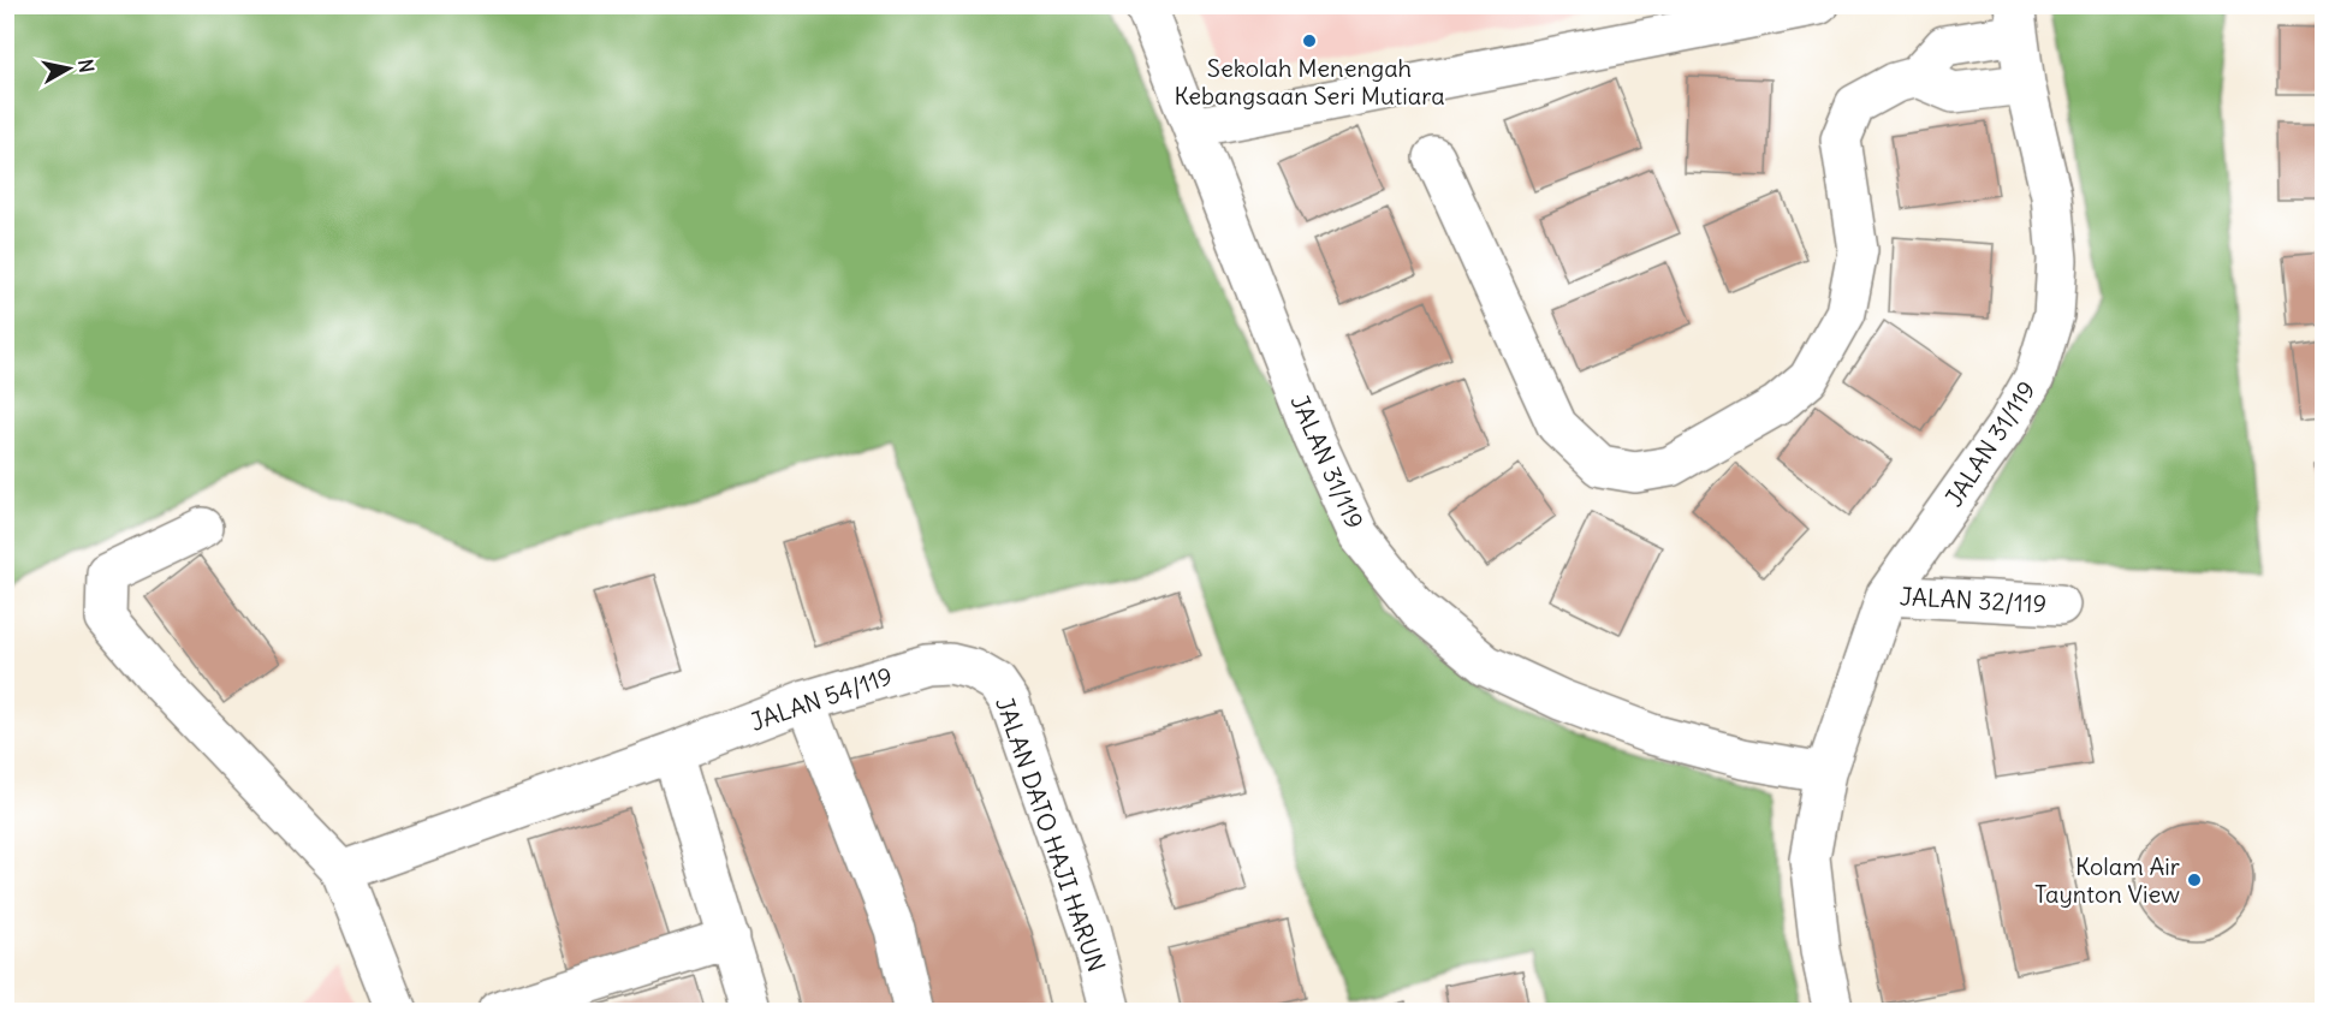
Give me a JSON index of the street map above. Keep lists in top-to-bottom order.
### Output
{
  "streets": {
    "street": [
      "JALAN 31/119",
      "JALAN 32/119",
      "JALAN 54/119",
      "JALAN DATO HAJI HARUN"
    ]
  },
  "crossings": [
    ["JALAN 31/119", "JALAN 32/119"],
    ["JALAN 54/119", "JALAN DATO HAJI HARUN"]
  ],
  "places": ["Sekolah Menengah Kebangsaan Seri Mutiara", "Kolam Air Taynton View"],
  "north": "right"
}
